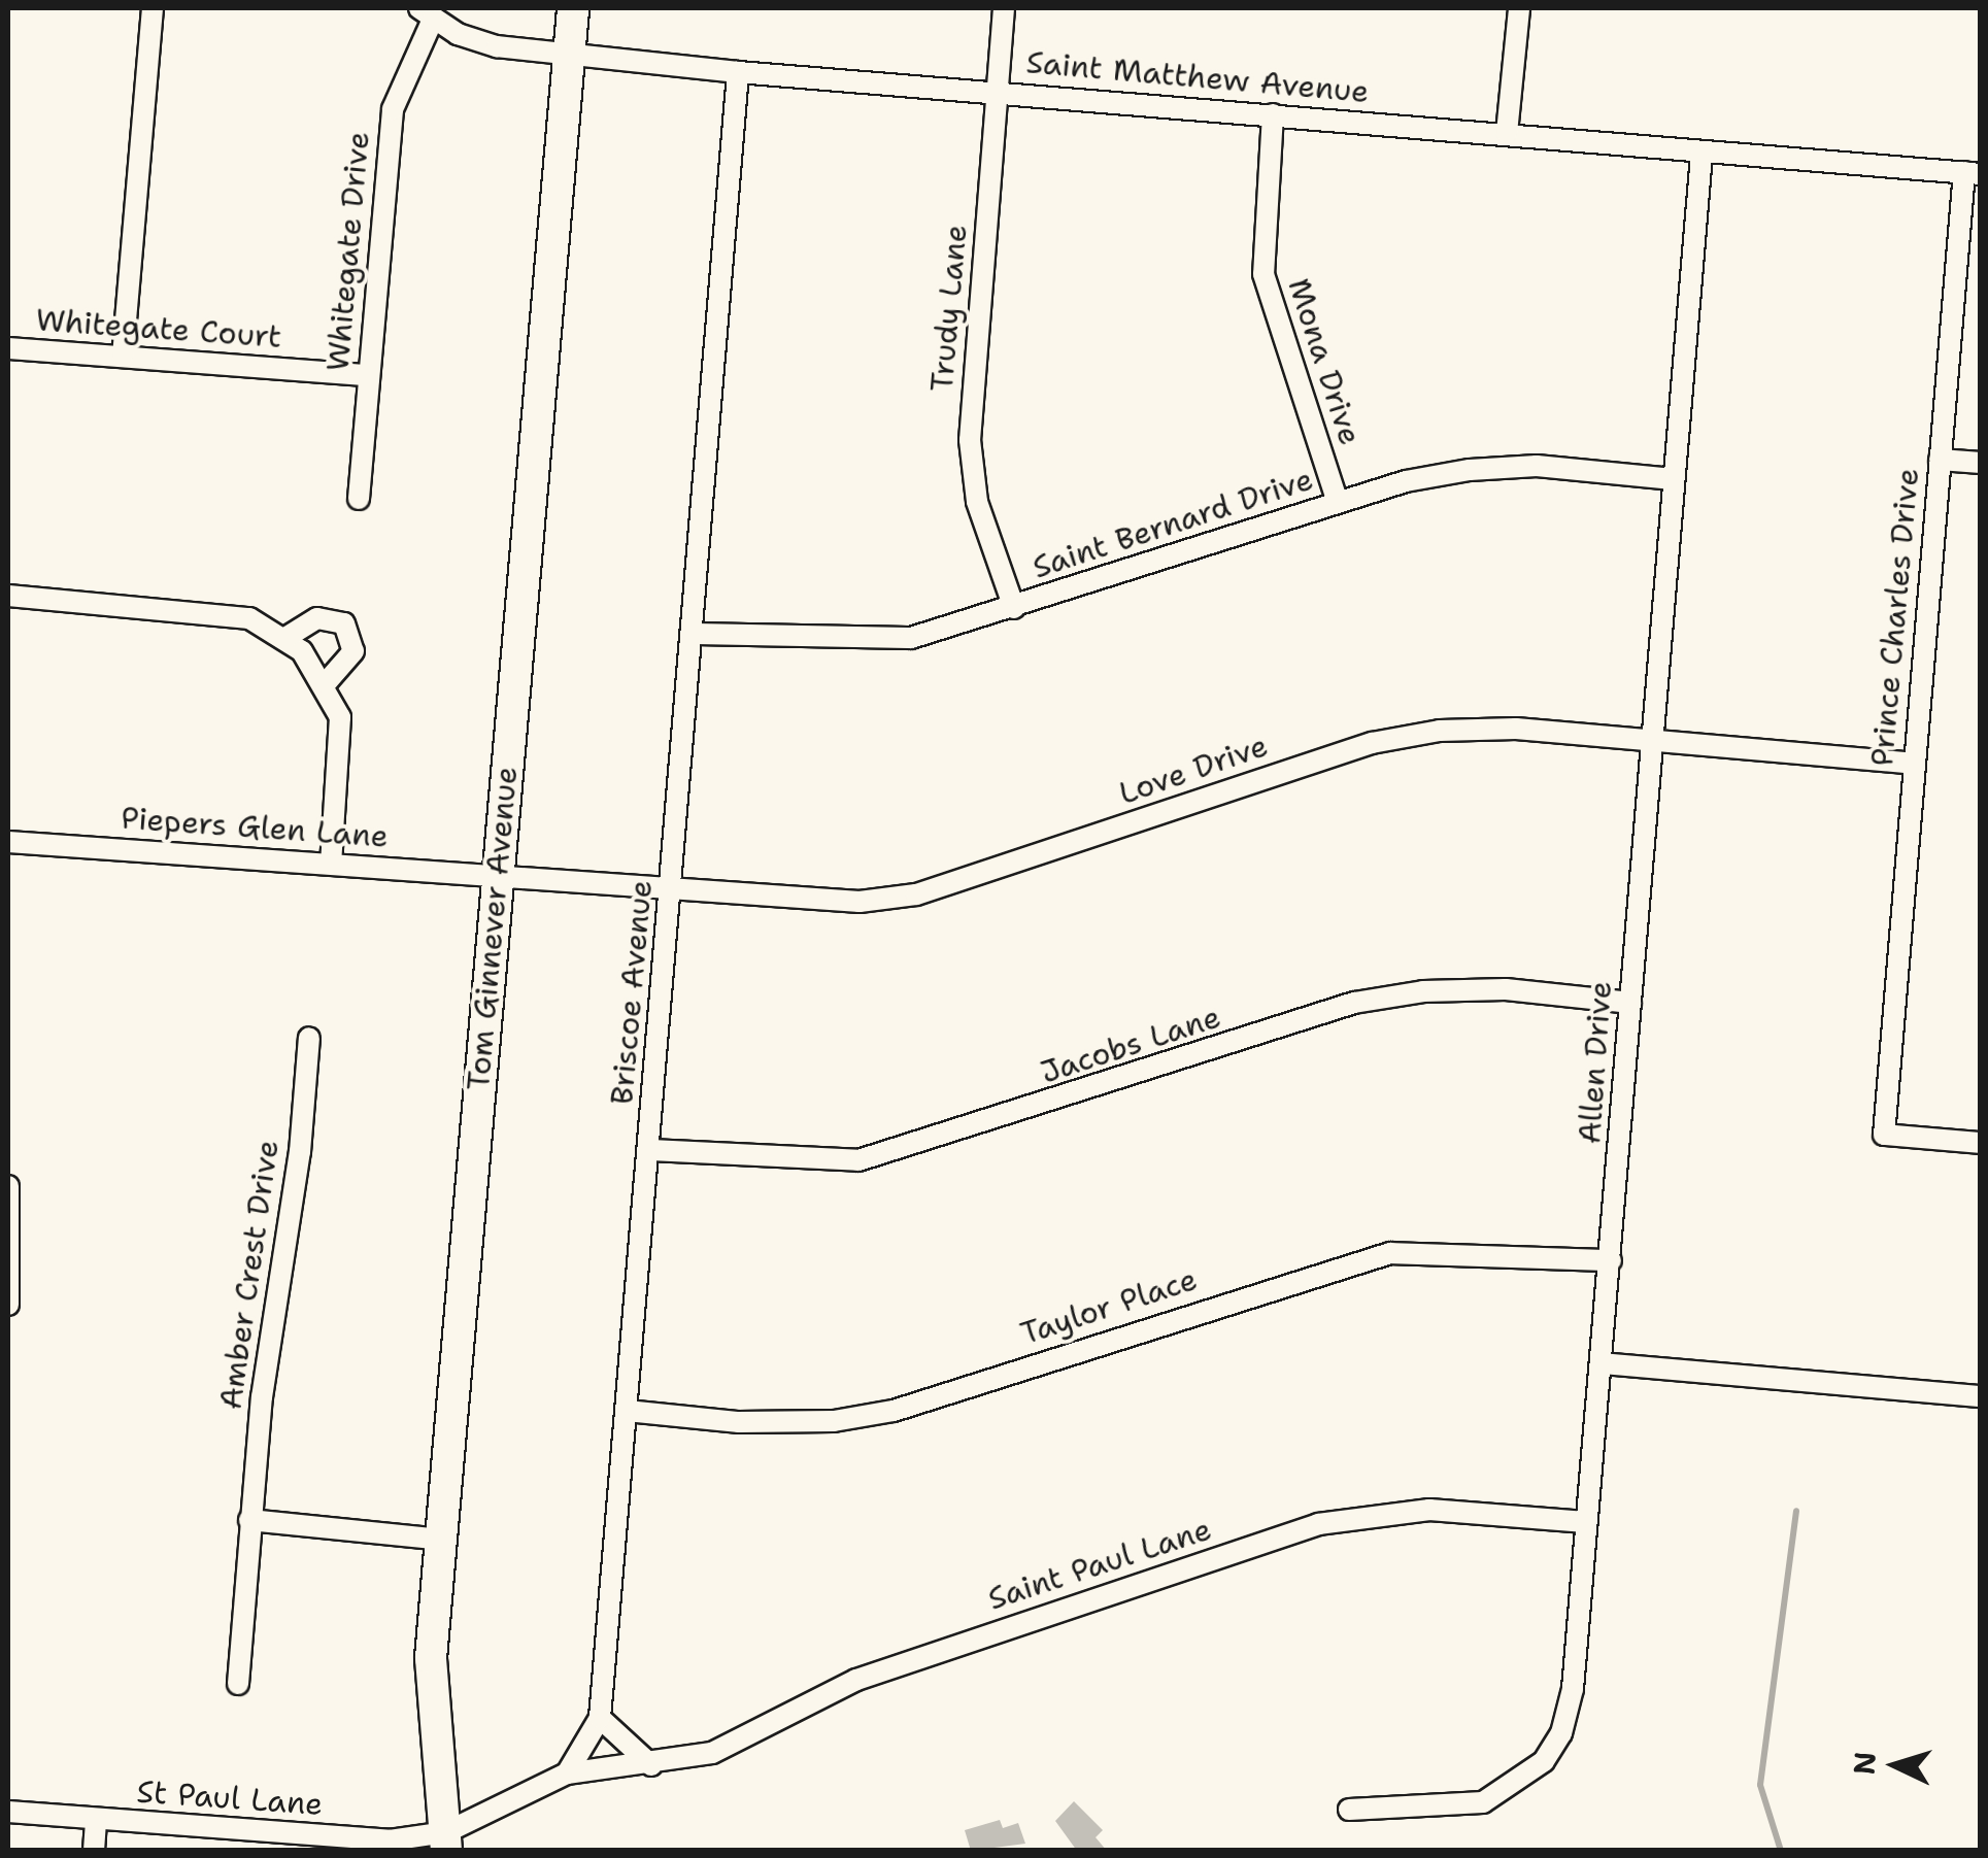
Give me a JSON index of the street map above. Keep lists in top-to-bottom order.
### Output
{
  "streets": {
    "main road": ["Tom Ginnever Avenue"],
    "street": [
      "Saint Matthew Avenue",
      "Whitegate Drive",
      "Trudy Lane",
      "Whitegate Court",
      "Mona Drive",
      "Saint Bernard Drive",
      "Prince Charles Drive",
      "Love Drive",
      "Piepers Glen Lane",
      "Briscoe Avenue",
      "Jacobs Lane",
      "Allen Drive",
      "Amber Crest Drive",
      "Taylor Place",
      "Saint Paul Lane",
      "St Paul Lane"
    ]
  },
  "crossings": [
    ["Saint Matthew Avenue", "Whitegate Drive"],
    ["Saint Matthew Avenue", "Trudy Lane"],
    ["Saint Matthew Avenue", "Mona Drive"],
    ["Saint Matthew Avenue", "Prince Charles Drive"],
    ["Saint Matthew Avenue", "Tom Ginnever Avenue"],
    ["Saint Matthew Avenue", "Briscoe Avenue"],
    ["Saint Matthew Avenue", "Allen Drive"],
    ["Whitegate Drive", "Whitegate Court"],
    ["Trudy Lane", "Saint Bernard Drive"],
    ["Mona Drive", "Saint Bernard Drive"],
    ["Saint Bernard Drive", "Briscoe Avenue"],
    ["Saint Bernard Drive", "Allen Drive"],
    ["Prince Charles Drive", "Love Drive"],
    ["Love Drive", "Piepers Glen Lane"],
    ["Love Drive", "Tom Ginnever Avenue"],
    ["Love Drive", "Briscoe Avenue"],
    ["Love Drive", "Allen Drive"],
    ["Piepers Glen Lane", "Tom Ginnever Avenue"],
    ["Tom Ginnever Avenue", "St Paul Lane"],
    ["Briscoe Avenue", "Jacobs Lane"],
    ["Briscoe Avenue", "Taylor Place"],
    ["Jacobs Lane", "Allen Drive"],
    ["Allen Drive", "Taylor Place"],
    ["Allen Drive", "Saint Paul Lane"]
  ],
  "north": "left"
}
